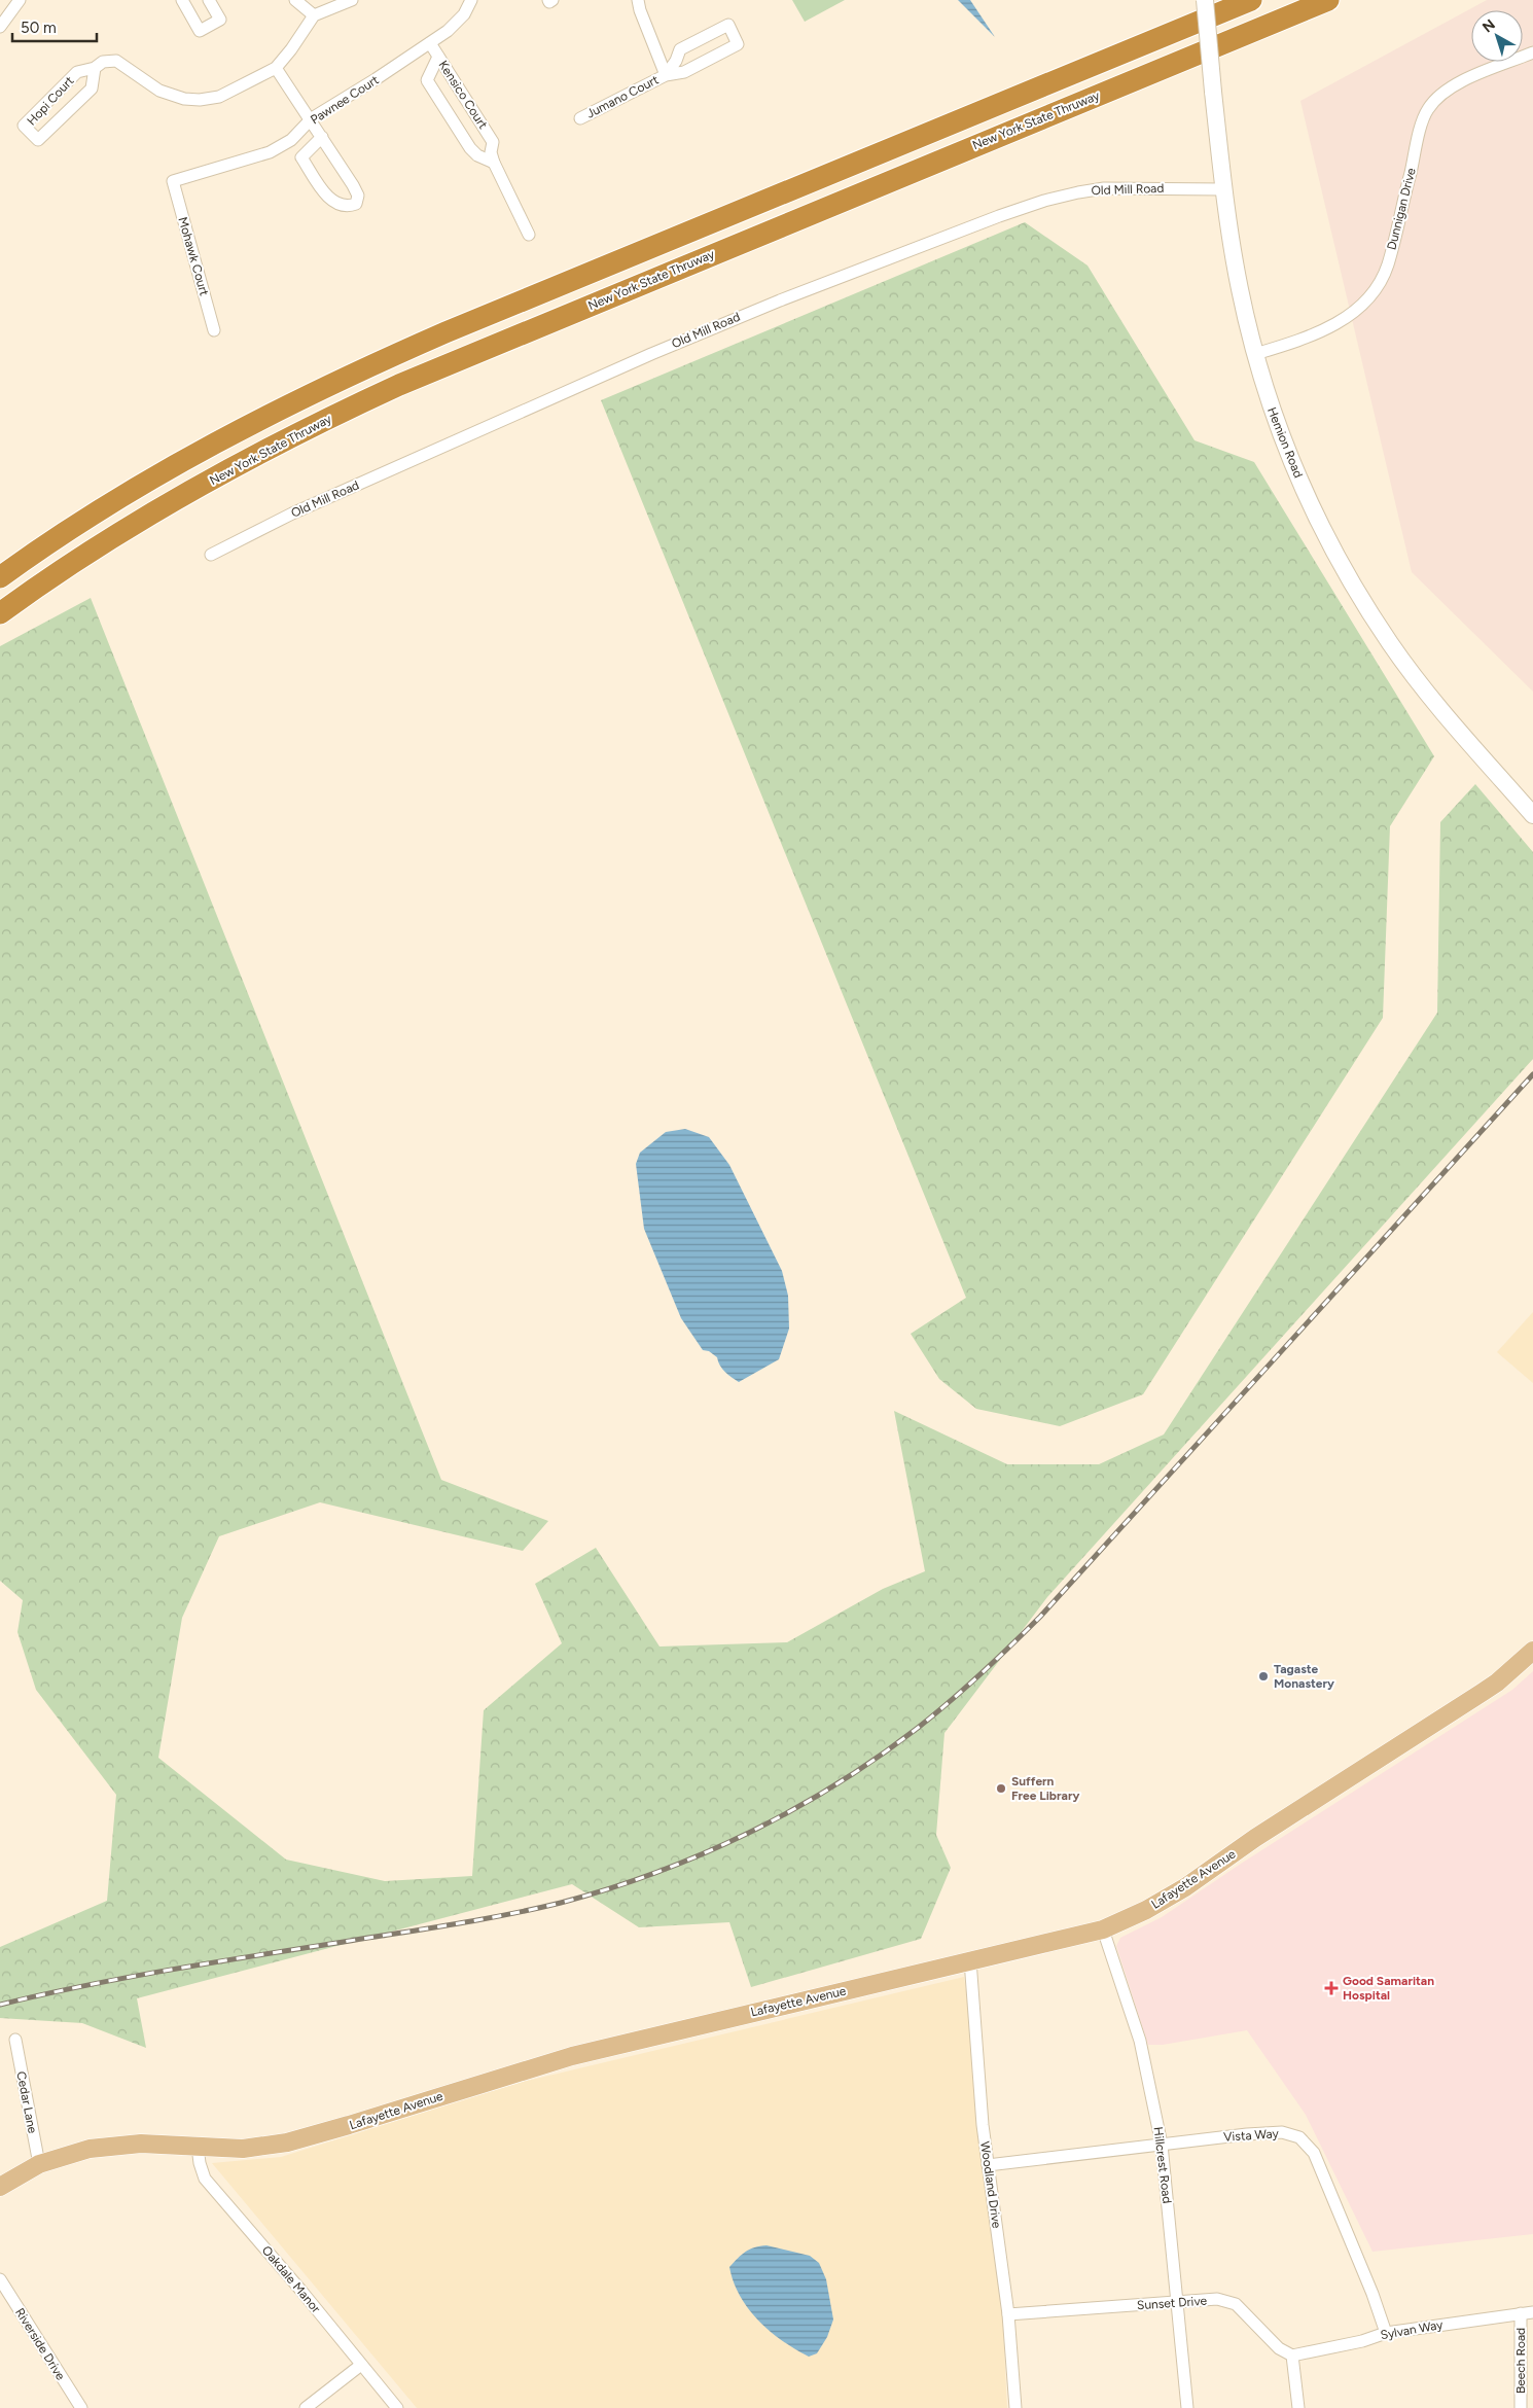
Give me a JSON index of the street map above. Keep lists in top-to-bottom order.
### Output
{
  "streets": {
    "highway": ["New York State Thruway"],
    "main road": ["Lafayette Avenue"],
    "street": [
      "Kensico Court",
      "Jumano Court",
      "Pawnee Court",
      "Hopi Court",
      "Old Mill Road",
      "Dunnigan Drive",
      "Mohawk Court",
      "Hemion Road",
      "Cedar Lane",
      "Vista Way",
      "Hillcrest Road",
      "Woodland Drive",
      "Oakdale Manor",
      "Sunset Drive",
      "Sylvan Way",
      "Riverside Drive",
      "Beech Road"
    ]
  },
  "crossings": [
    ["Kensico Court", "Pawnee Court"],
    ["Pawnee Court", "Mohawk Court"],
    ["Old Mill Road", "Hemion Road"],
    ["Dunnigan Drive", "Hemion Road"],
    ["Lafayette Avenue", "Cedar Lane"],
    ["Lafayette Avenue", "Hillcrest Road"],
    ["Lafayette Avenue", "Woodland Drive"],
    ["Lafayette Avenue", "Oakdale Manor"],
    ["Vista Way", "Hillcrest Road"],
    ["Vista Way", "Woodland Drive"],
    ["Vista Way", "Sylvan Way"],
    ["Hillcrest Road", "Sunset Drive"],
    ["Woodland Drive", "Sunset Drive"],
    ["Sunset Drive", "Sylvan Way"],
    ["Sylvan Way", "Beech Road"]
  ],
  "places": {
    "other": ["Tagaste Monastery", "Suffern Free Library"],
    "health": ["Good Samaritan Hospital"]
  },
  "scale_bar": "50 m",
  "north": "top left"
}
